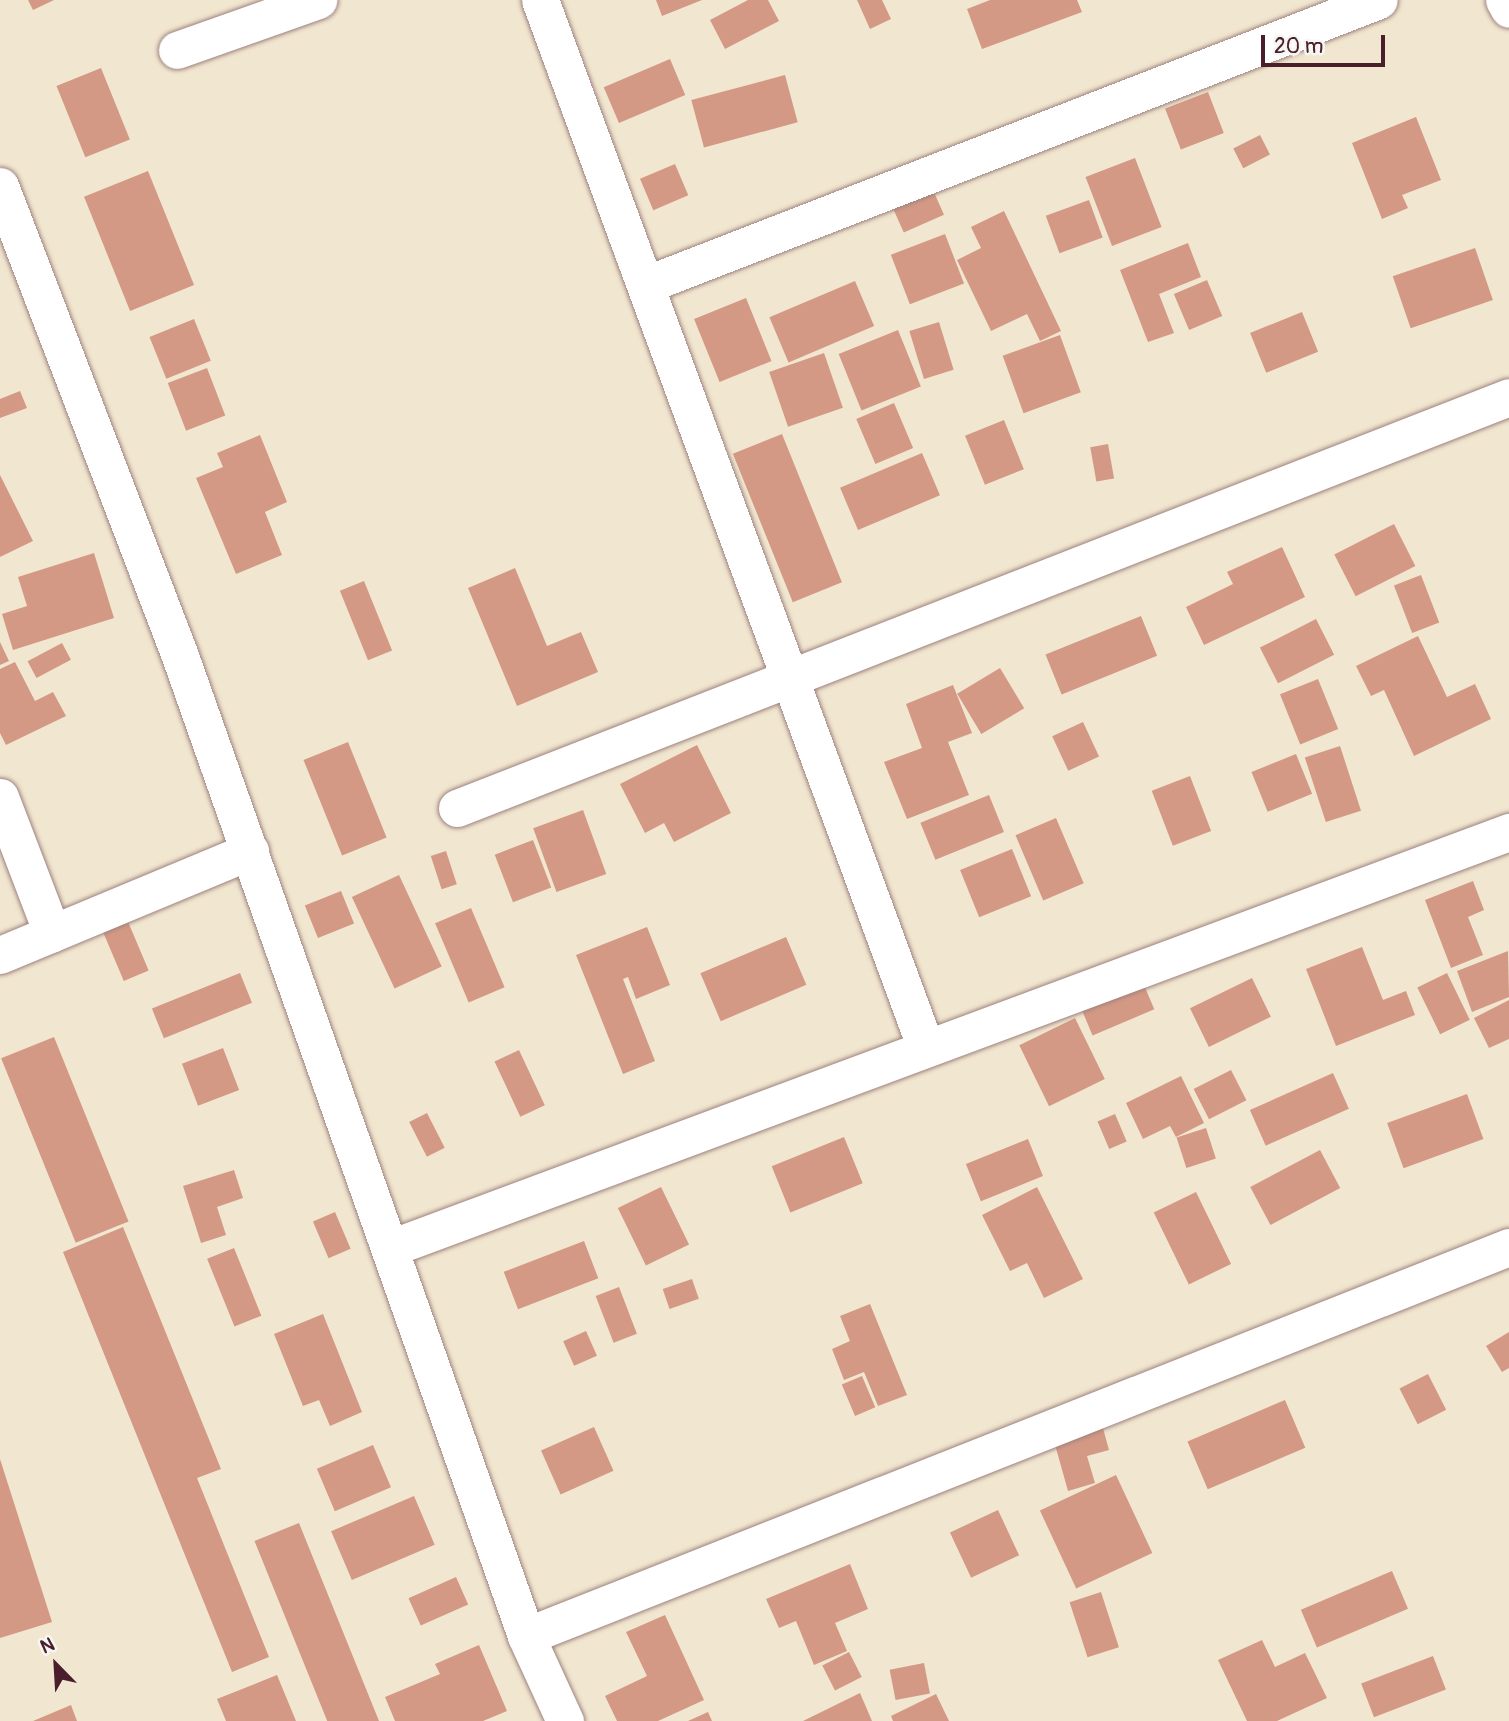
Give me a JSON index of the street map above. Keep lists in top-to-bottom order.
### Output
{
  "scale_bar": "20 m",
  "north": "top left"
}
